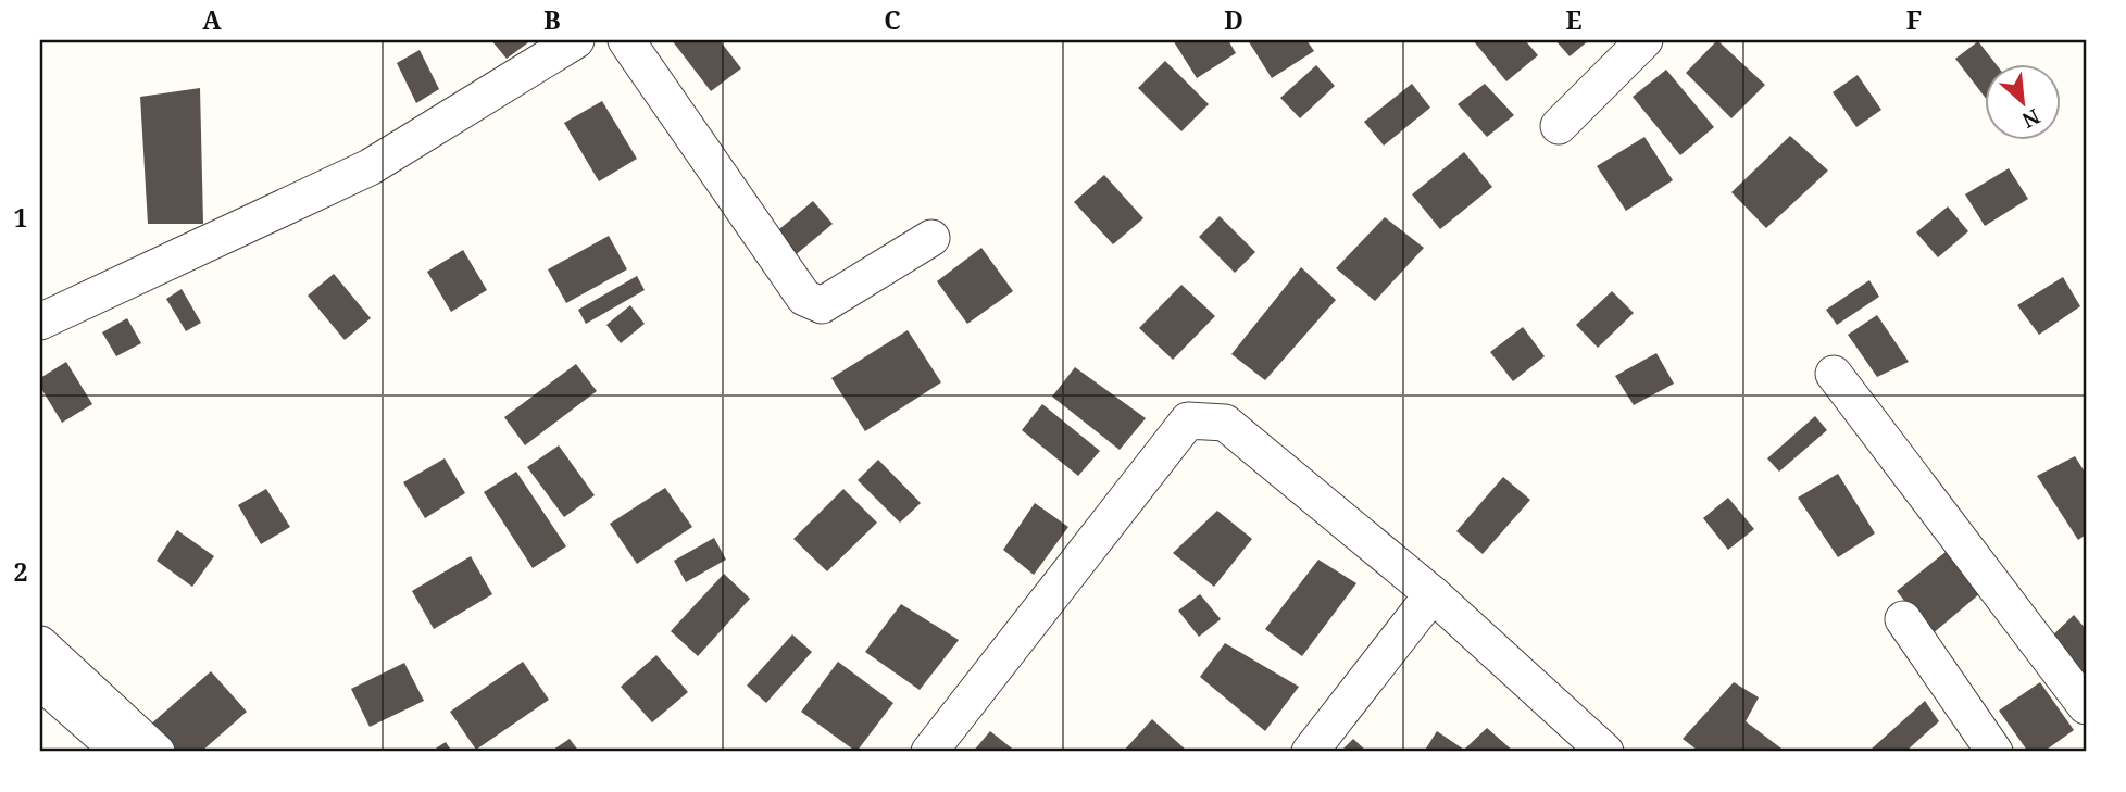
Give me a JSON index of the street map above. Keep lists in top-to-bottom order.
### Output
{
  "north": "bottom right",
  "grid": {
    "columns": [
      "A",
      "B",
      "C",
      "D",
      "E",
      "F"
    ],
    "rows": ["1", "2"]
  }
}
